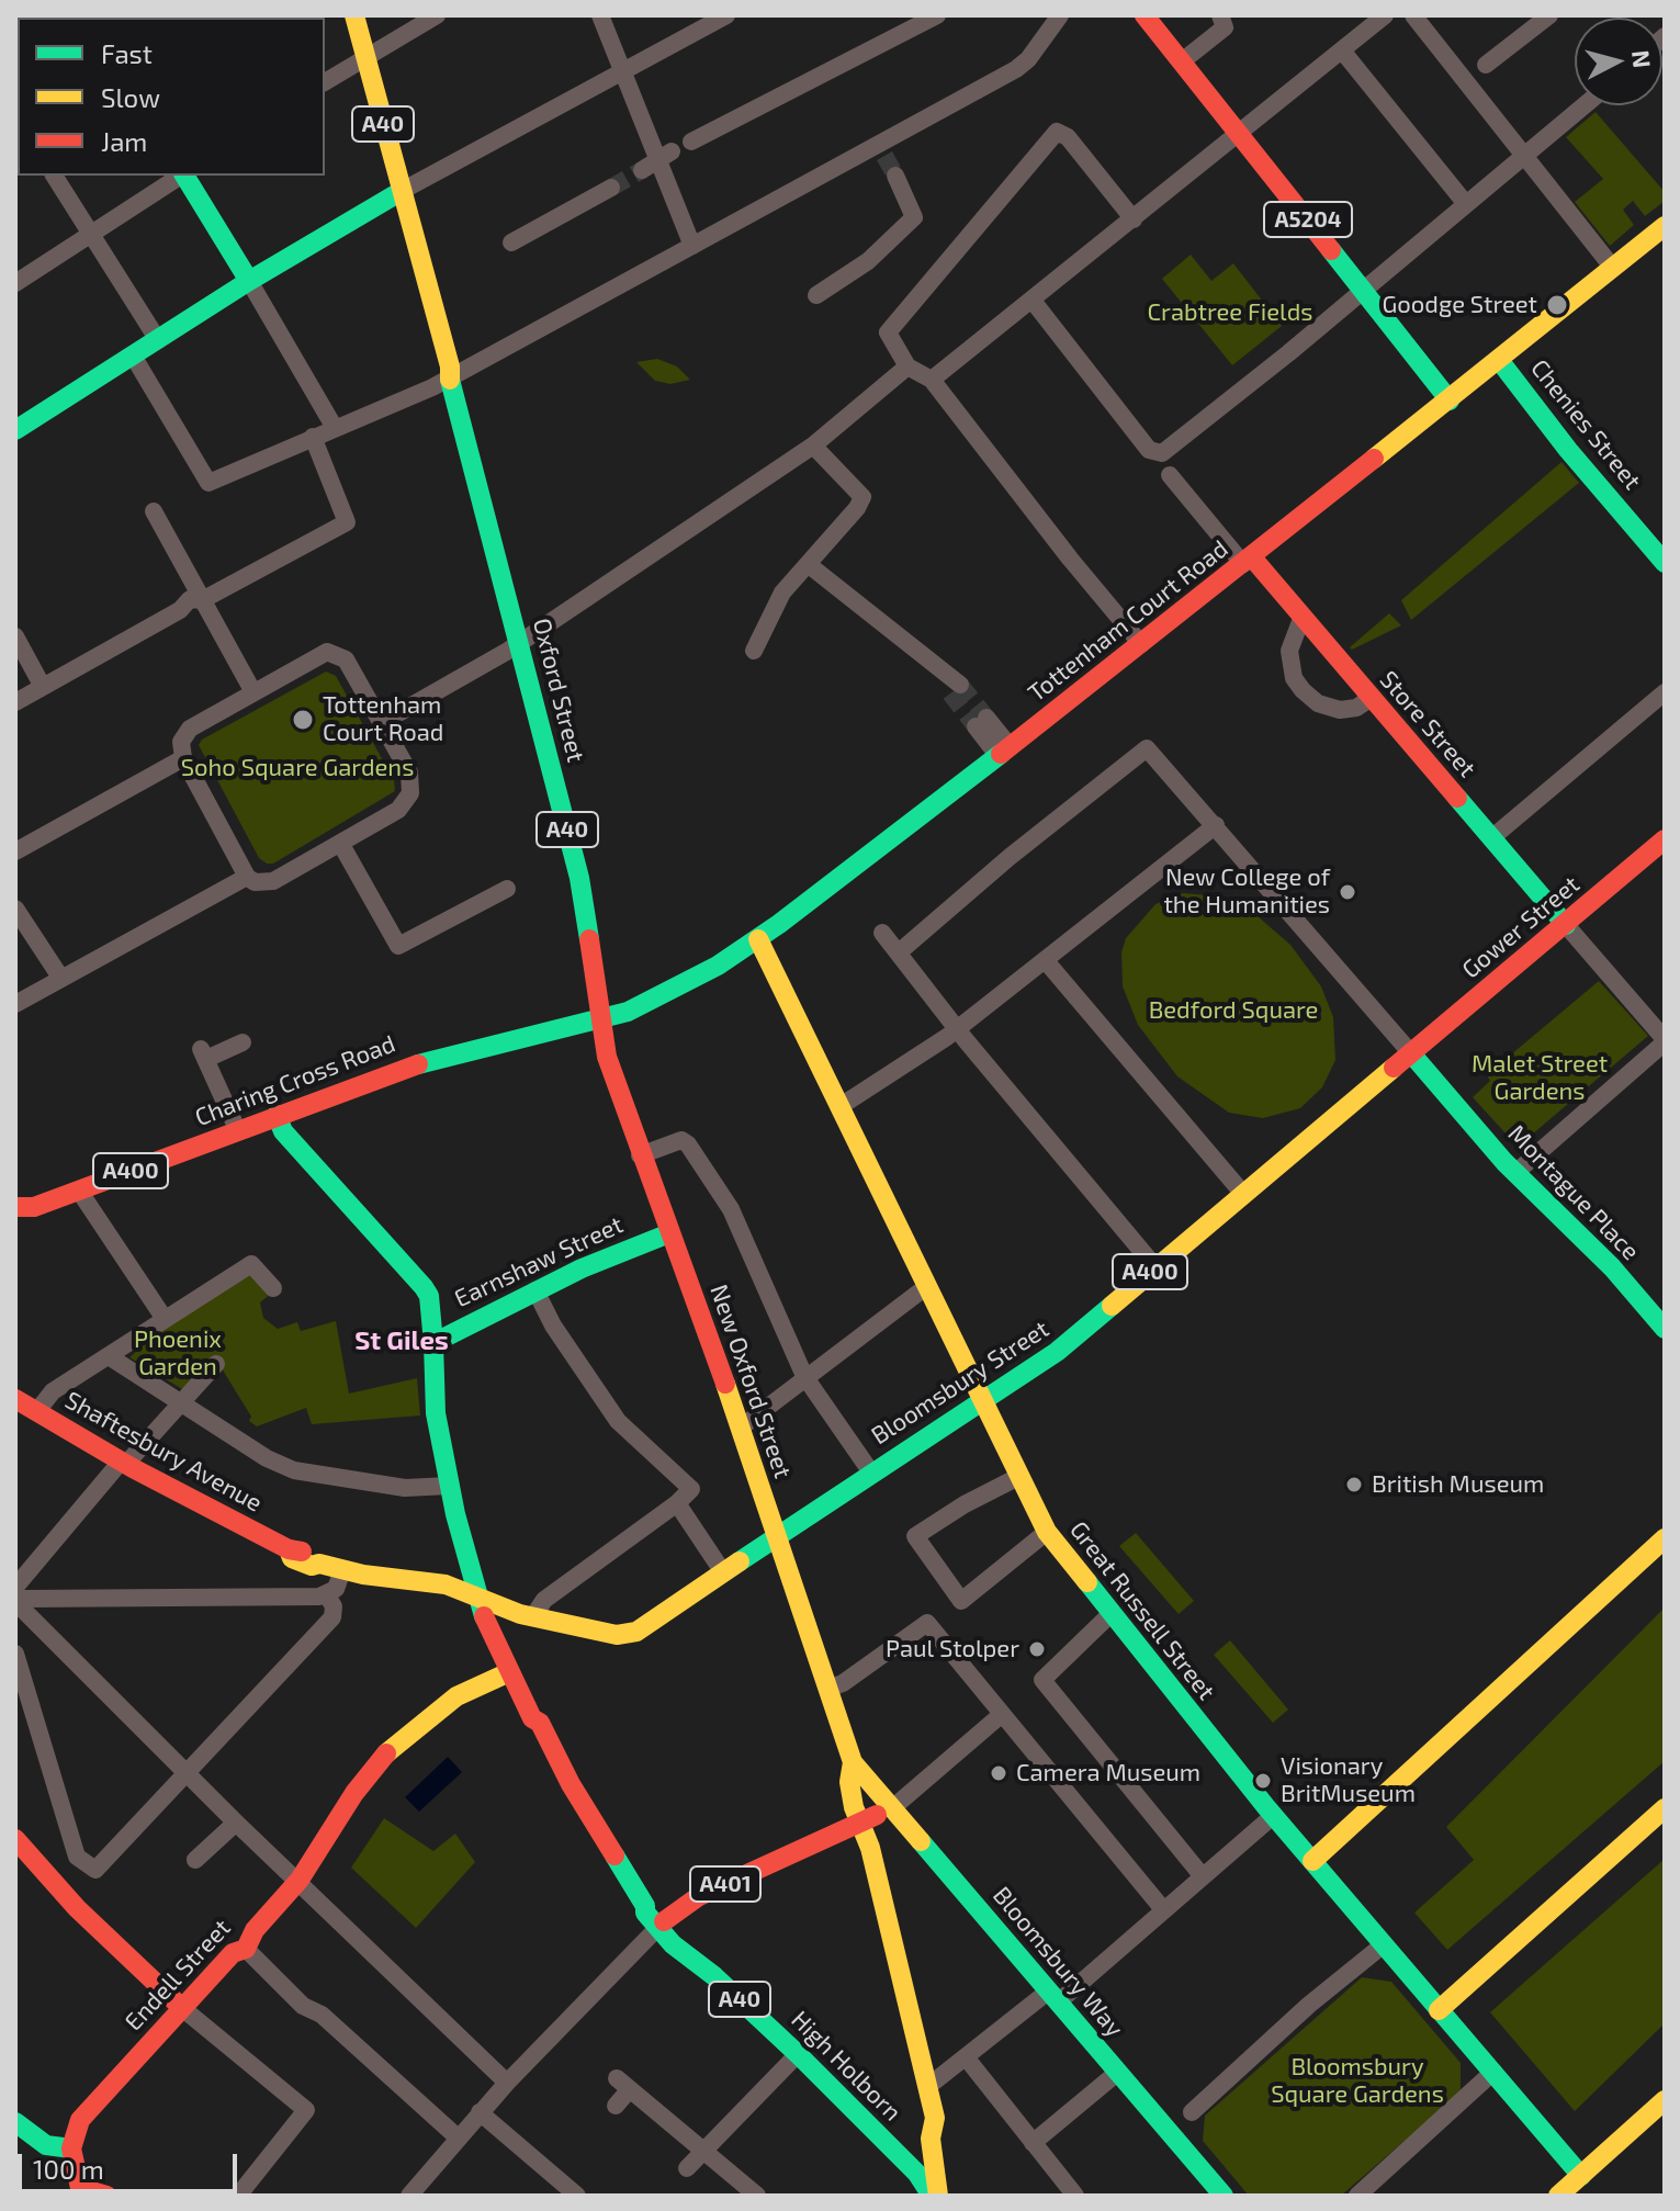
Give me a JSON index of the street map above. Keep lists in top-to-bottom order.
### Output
{
  "streets": {
    "main road": [
      "A40",
      "A5204",
      "Chenies Street",
      "Tottenham Court Road",
      "Oxford Street",
      "Store Street",
      "Gower Street",
      "Charing Cross Road",
      "A400",
      "Montague Place",
      "Earnshaw Street",
      "New Oxford Street",
      "Bloomsbury Street",
      "Shaftesbury Avenue",
      "Great Russell Street",
      "A401",
      "Bloomsbury Way",
      "Endell Street",
      "High Holborn"
    ]
  },
  "crossings": [
    ["A5204", "Tottenham Court Road"],
    ["Chenies Street", "Tottenham Court Road"],
    ["Tottenham Court Road", "Oxford Street"],
    ["Tottenham Court Road", "Store Street"],
    ["Tottenham Court Road", "Charing Cross Road"],
    ["Tottenham Court Road", "New Oxford Street"],
    ["Tottenham Court Road", "Great Russell Street"],
    ["Oxford Street", "Charing Cross Road"],
    ["Oxford Street", "New Oxford Street"],
    ["Store Street", "Gower Street"],
    ["Gower Street", "A400"],
    ["Gower Street", "Montague Place"],
    ["Charing Cross Road", "New Oxford Street"],
    ["A400", "Montague Place"],
    ["A400", "Bloomsbury Street"],
    ["Earnshaw Street", "New Oxford Street"],
    ["New Oxford Street", "Bloomsbury Street"],
    ["New Oxford Street", "Shaftesbury Avenue"],
    ["New Oxford Street", "Bloomsbury Way"],
    ["Bloomsbury Street", "Shaftesbury Avenue"],
    ["Bloomsbury Street", "Great Russell Street"],
    ["A401", "Bloomsbury Way"],
    ["A401", "Endell Street"],
    ["A401", "High Holborn"]
  ],
  "districts": ["St Giles"],
  "parks": [
    "Crabtree Fields",
    "Soho Square Gardens",
    "Bedford Square",
    "Malet Street Gardens",
    "Phoenix Garden",
    "Bloomsbury Square Gardens"
  ],
  "places": [
    "Goodge Street",
    "Tottenham Court Road",
    "New College of the Humanities",
    "British Museum",
    "Paul Stolper",
    "Camera Museum",
    "Visionary BritMuseum"
  ],
  "legend": ["Fast", "Slow", "Jam"],
  "scale_bar": "100 m",
  "north": "right"
}
